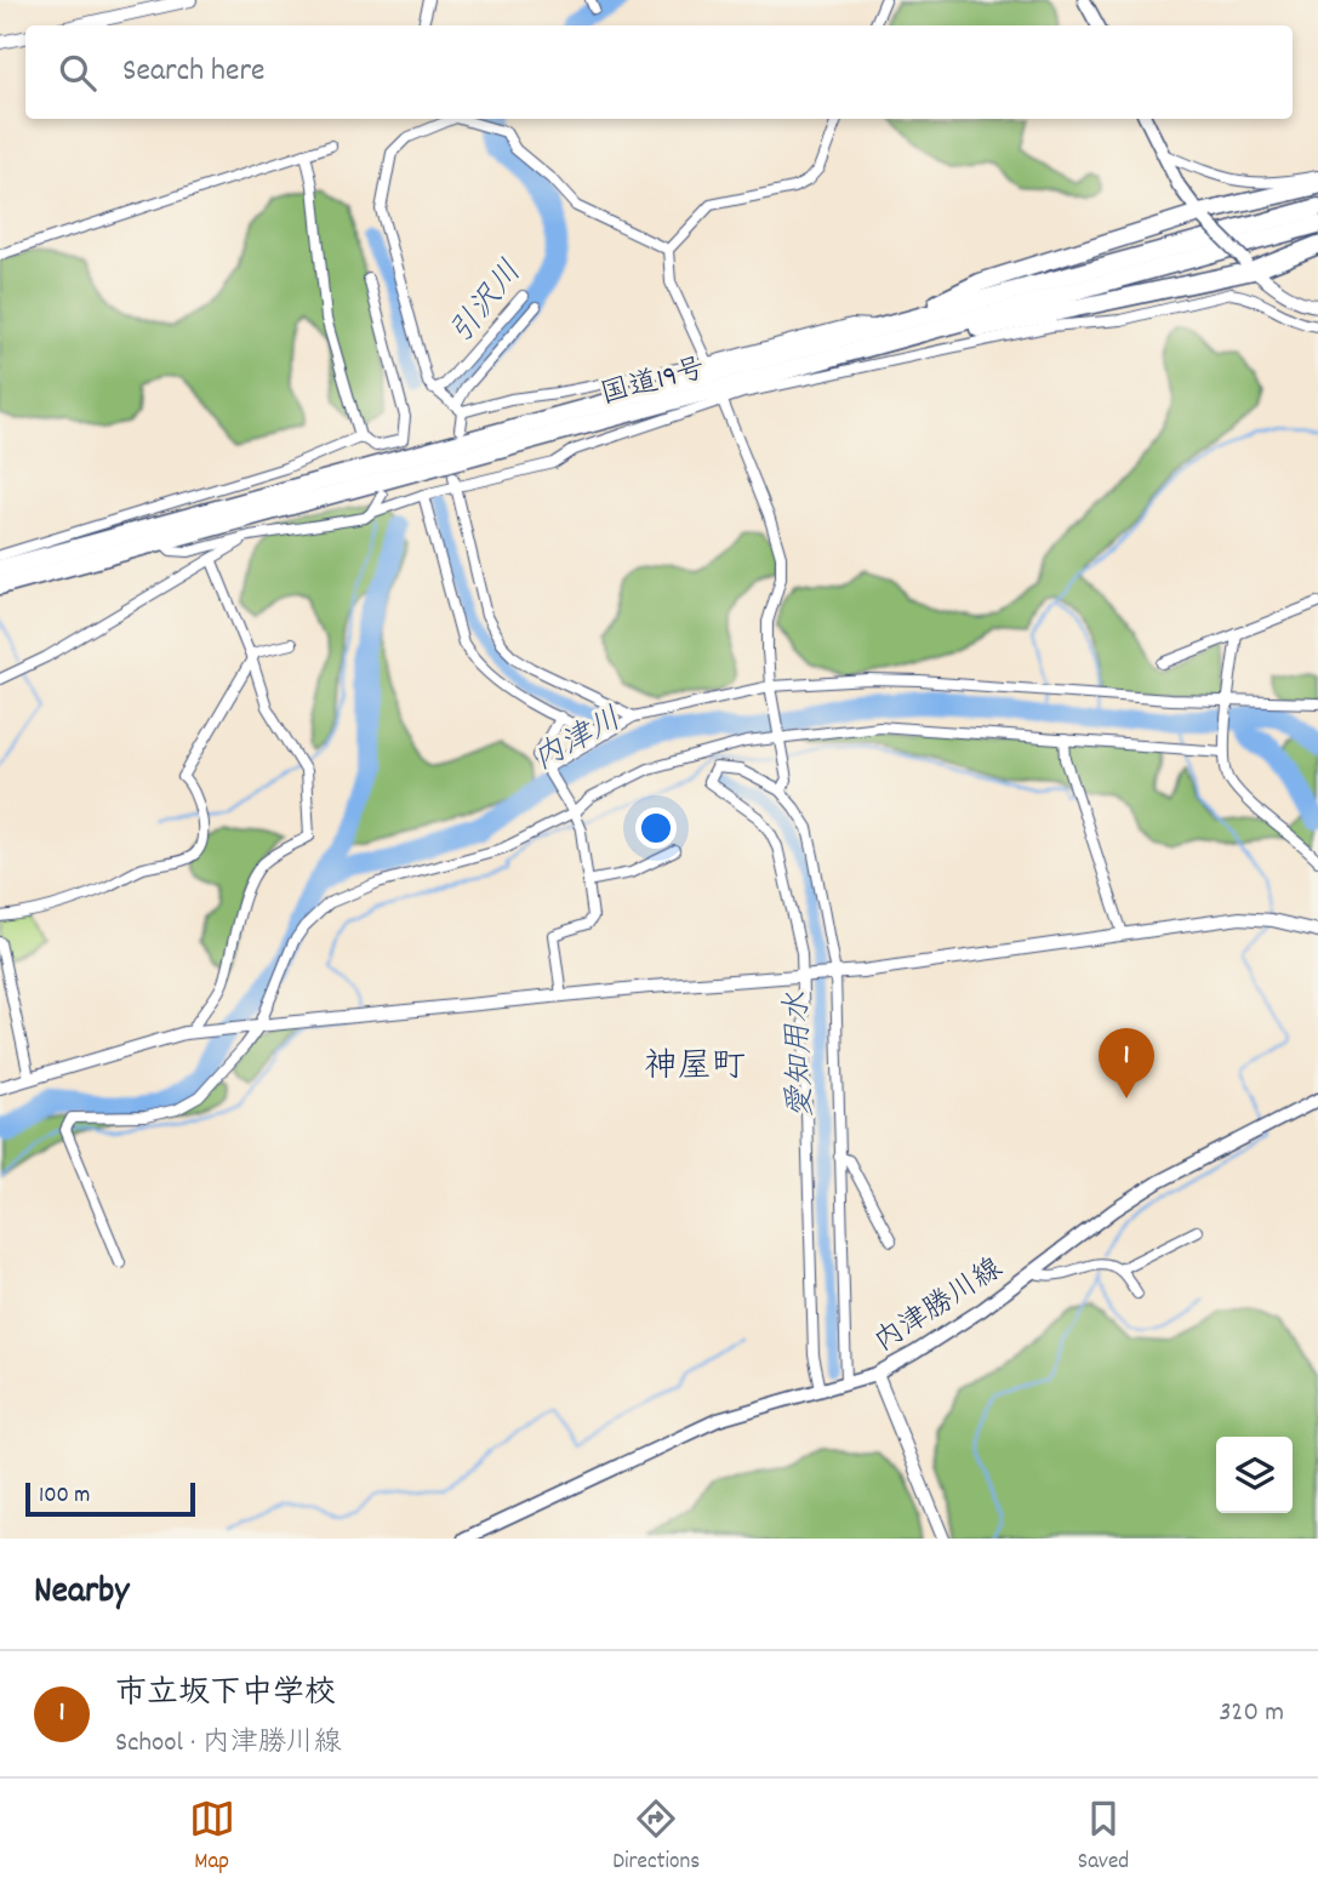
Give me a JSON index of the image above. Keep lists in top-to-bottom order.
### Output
{
  "streets": {
    "highway": ["国道19号"],
    "main road": ["内津勝川線"]
  },
  "districts": ["神屋町"],
  "water": ["引沢川", "内津川", "愛知用水"],
  "scale_bar": "100 m",
  "page": {
    "search": "Search here",
    "pins": "1",
    "scale": "100 m",
    "heading": "Nearby",
    "list": [
      {
        "mark": "1",
        "name": "市立坂下中学校",
        "note": "School · 内津勝川線",
        "value": "320 m"
      }
    ],
    "nav": ["Map", "Directions", "Saved"]
  }
}
